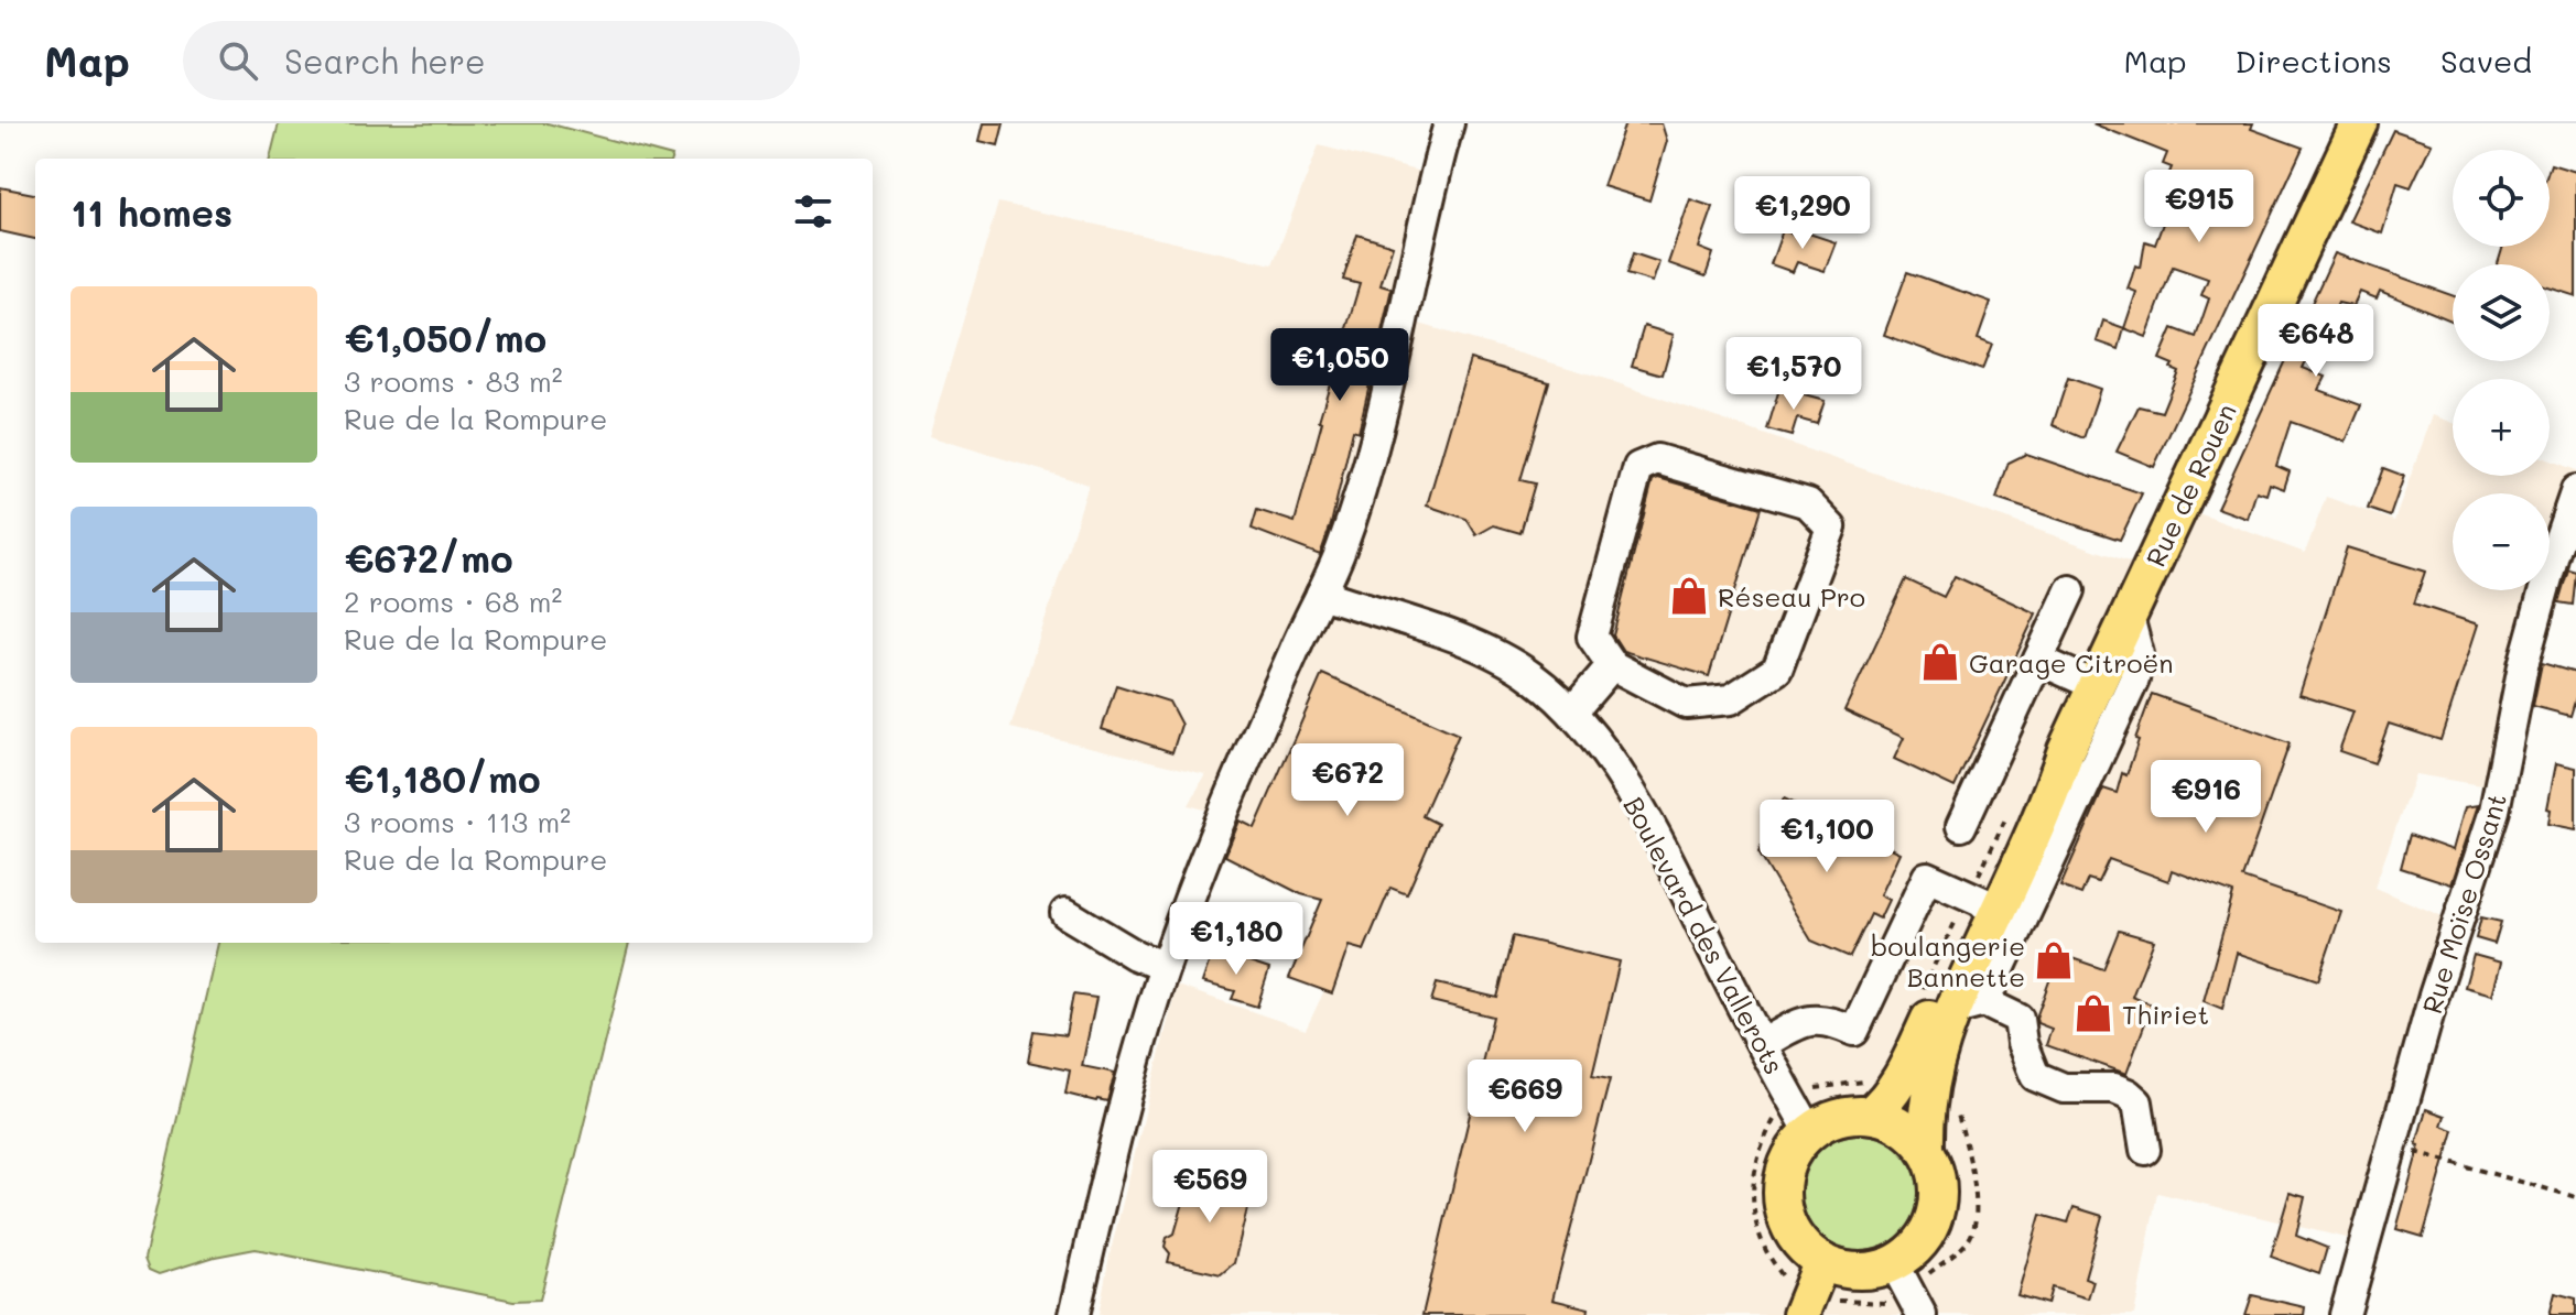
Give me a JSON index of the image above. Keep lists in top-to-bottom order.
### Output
{
  "streets": {
    "main road": ["Rue de Rouen"],
    "street": ["Rue Moïse Ossant", "Boulevard des Vallerots"]
  },
  "places": {
    "shop": [
      "Réseau Pro",
      "Garage Citroën",
      "boulangerie Bannette",
      "Thiriet"
    ]
  },
  "page": {
    "header": "Map",
    "search": "Search here",
    "nav": ["Map", "Directions", "Saved"],
    "map_buttons": ["+", "−"],
    "heading": "11 homes",
    "price": [
      "€915",
      "€1,290",
      "€648",
      "€1,050",
      "€1,570",
      "€672",
      "€916",
      "€1,100",
      "€1,180",
      "€669",
      "€569"
    ],
    "list": [
      {
        "name": "€1,050/mo",
        "note": "3 rooms · 83 m² · Rue de la Rompure"
      },
      {
        "name": "€672/mo",
        "note": "2 rooms · 68 m² · Rue de la Rompure"
      },
      {
        "name": "€1,180/mo",
        "note": "3 rooms · 113 m² · Rue de la Rompure"
      }
    ]
  }
}
